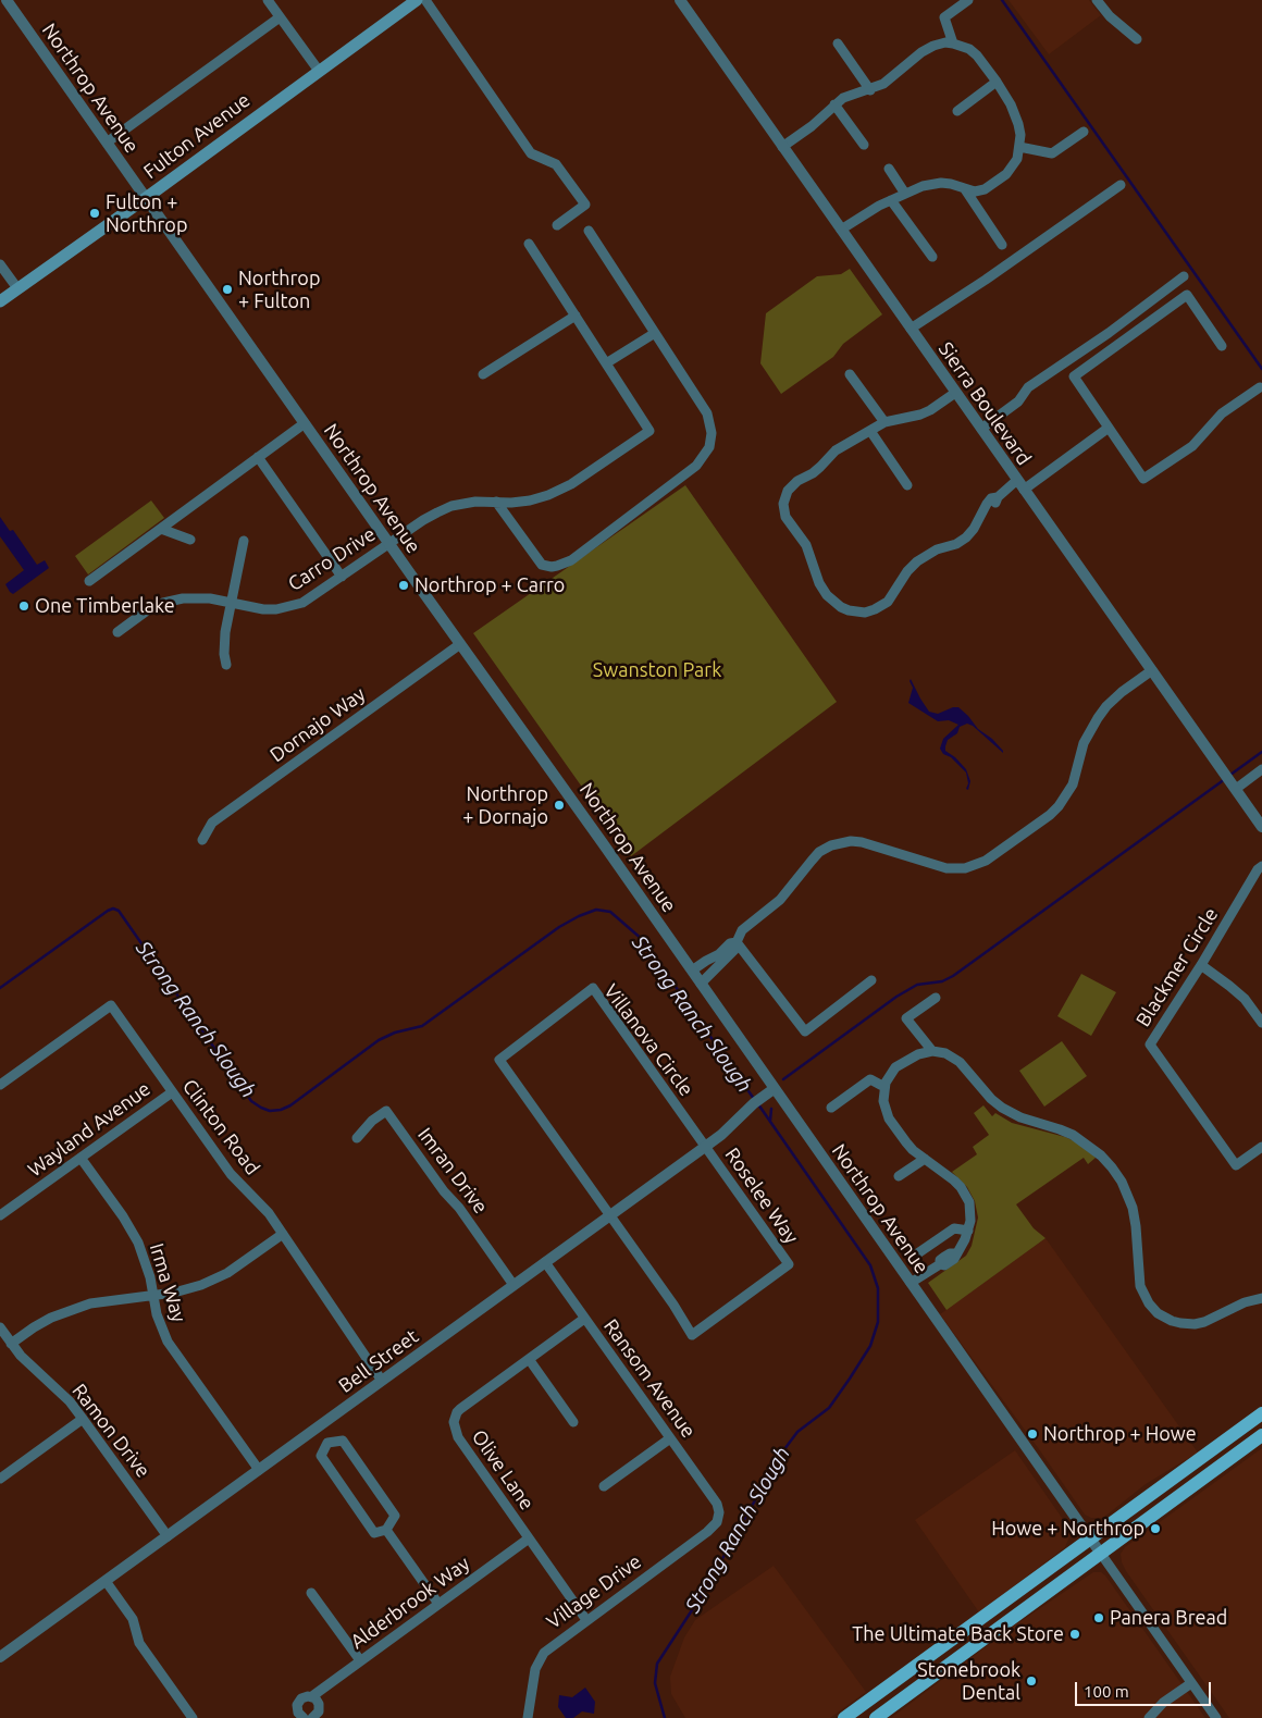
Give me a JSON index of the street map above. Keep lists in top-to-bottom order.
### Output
{
  "streets": {
    "main road": ["Fulton Avenue"],
    "street": [
      "Northrop Avenue",
      "Sierra Boulevard",
      "Carro Drive",
      "Dornajo Way",
      "Blackmer Circle",
      "Villanova Circle",
      "Clinton Road",
      "Wayland Avenue",
      "Imran Drive",
      "Roselee Way",
      "Irma Way",
      "Bell Street",
      "Ransom Avenue",
      "Ramon Drive",
      "Olive Lane",
      "Village Drive",
      "Alderbrook Way"
    ]
  },
  "crossings": [
    ["Northrop Avenue", "Fulton Avenue"],
    ["Northrop Avenue", "Carro Drive"],
    ["Northrop Avenue", "Dornajo Way"],
    ["Northrop Avenue", "Bell Street"],
    ["Villanova Circle", "Roselee Way"],
    ["Villanova Circle", "Bell Street"],
    ["Clinton Road", "Wayland Avenue"],
    ["Clinton Road", "Bell Street"],
    ["Wayland Avenue", "Irma Way"],
    ["Imran Drive", "Bell Street"],
    ["Roselee Way", "Bell Street"],
    ["Irma Way", "Bell Street"],
    ["Bell Street", "Ransom Avenue"],
    ["Bell Street", "Ramon Drive"],
    ["Ransom Avenue", "Olive Lane"],
    ["Ransom Avenue", "Village Drive"],
    ["Olive Lane", "Village Drive"],
    ["Olive Lane", "Alderbrook Way"]
  ],
  "water": ["Strong Ranch Slough"],
  "parks": ["Swanston Park"],
  "places": [
    "Fulton + Northrop",
    "Northrop + Fulton",
    "Northrop + Carro",
    "One Timberlake",
    "Northrop + Dornajo",
    "Northrop + Howe",
    "Howe + Northrop",
    "Panera Bread",
    "The Ultimate Back Store",
    "Stonebrook Dental"
  ],
  "scale_bar": "100 m"
}
